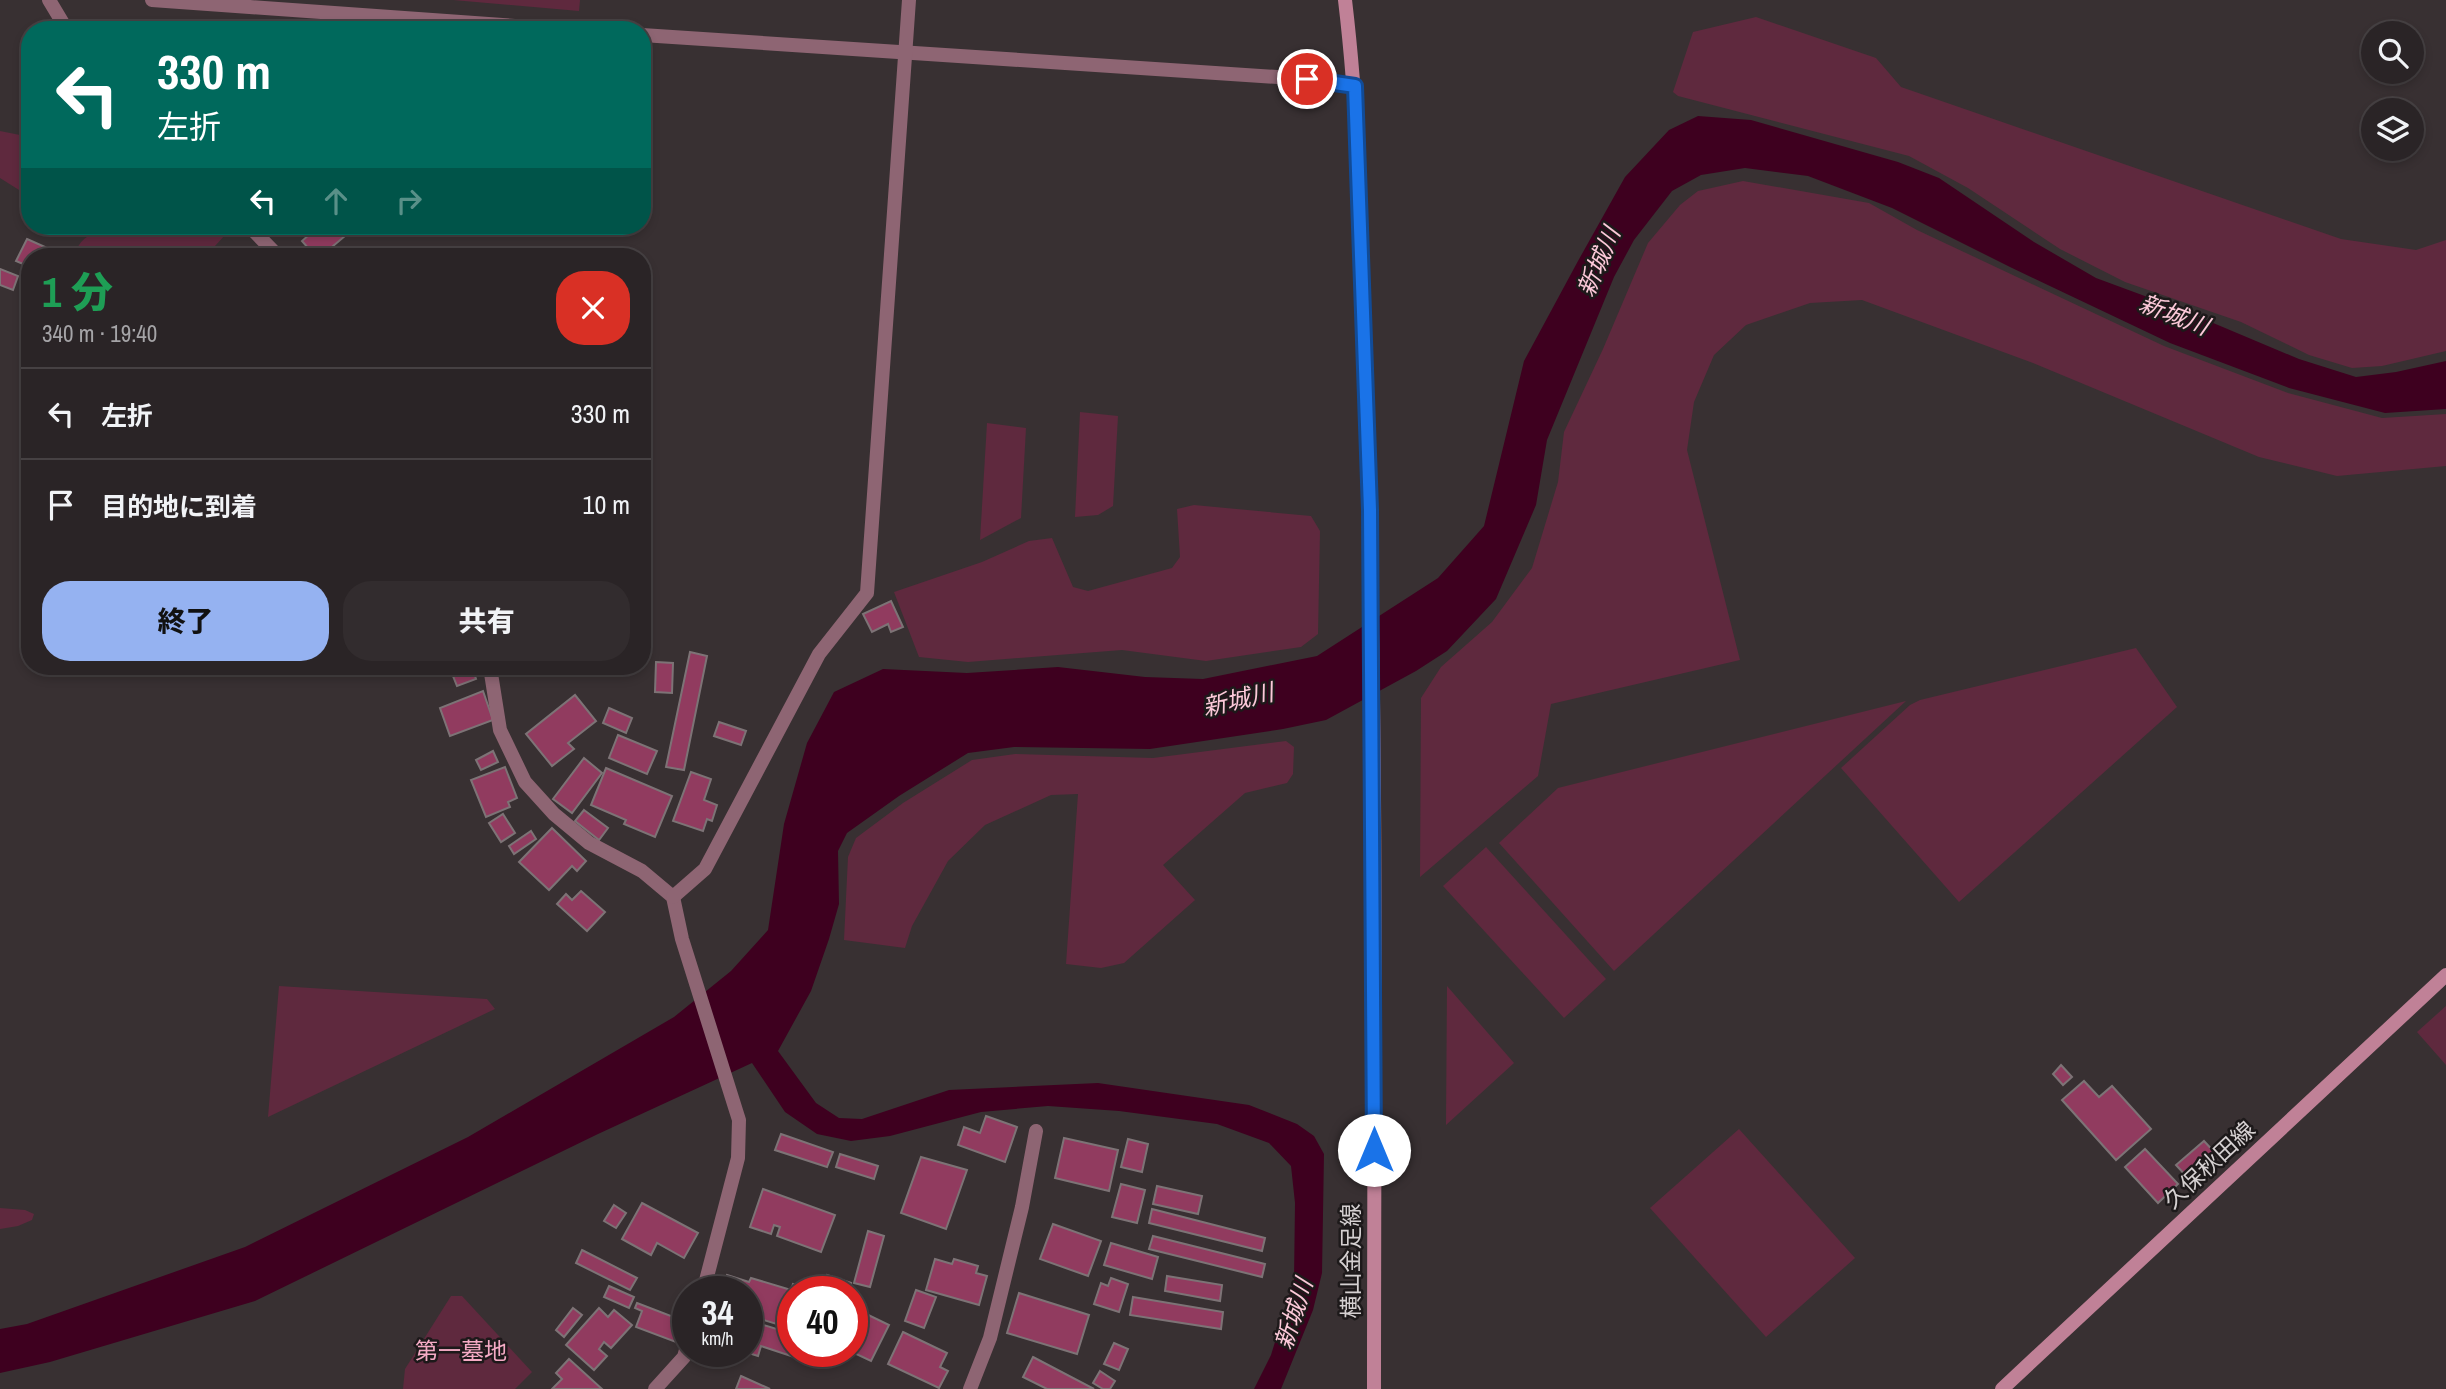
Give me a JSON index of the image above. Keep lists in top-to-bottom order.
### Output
{
  "streets": {
    "street": ["久保秋田線", "横山金足線"]
  },
  "water": ["新城川"],
  "parks": ["第一墓地"],
  "page": {
    "turn": ["330 m", "左折"],
    "heading": ["1 分", "340 m · 19:40"],
    "list": [
      {
        "name": "左折",
        "value": "330 m"
      },
      {
        "name": "目的地に到着",
        "value": "10 m"
      }
    ],
    "buttons": ["終了", "共有"],
    "speed": "34 km/h",
    "limit": "40"
  }
}
